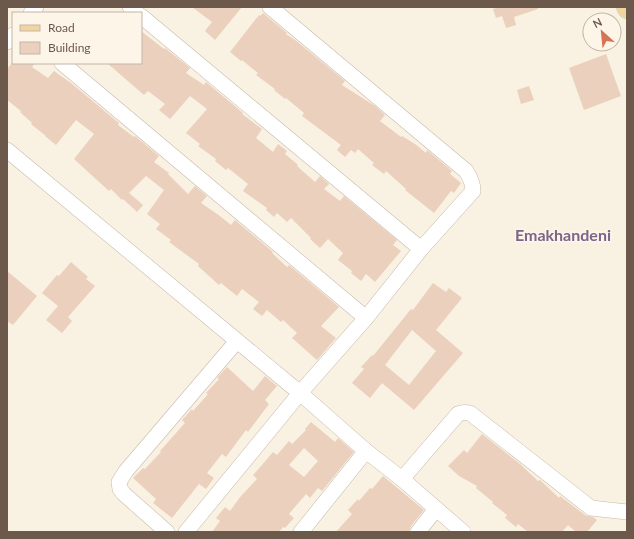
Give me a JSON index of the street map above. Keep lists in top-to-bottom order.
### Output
{
  "districts": ["Emakhandeni"],
  "legend": ["Road", "Building"],
  "north": "top left"
}
